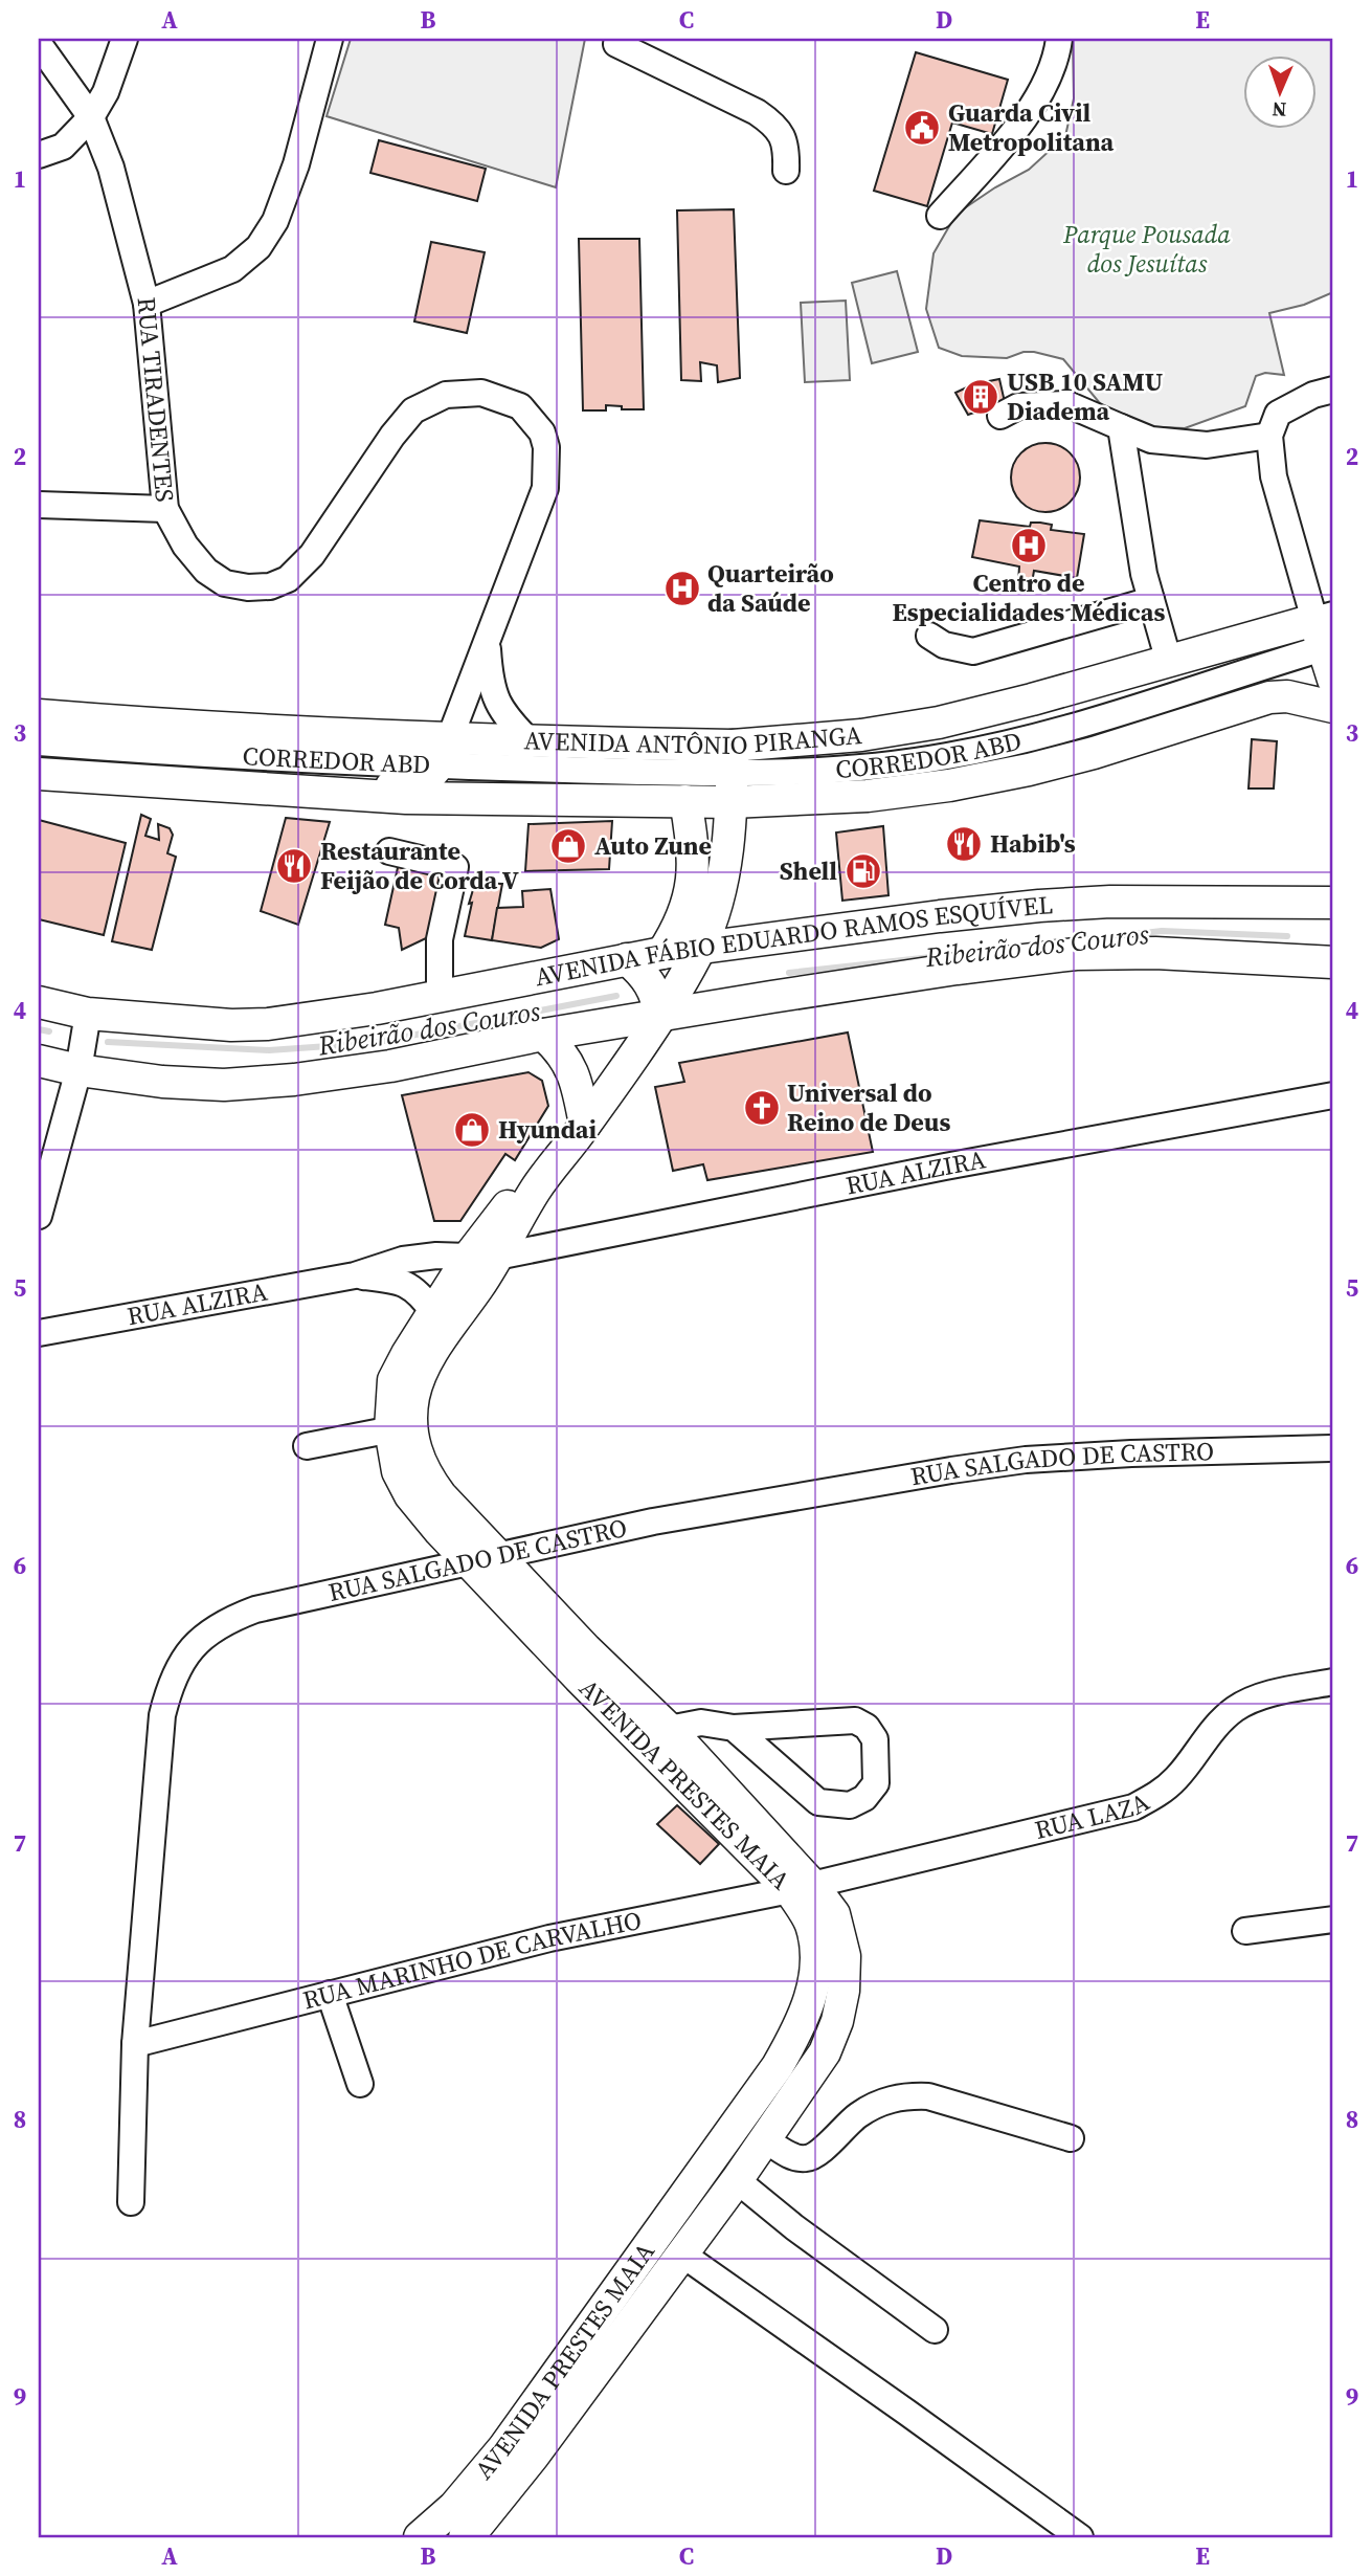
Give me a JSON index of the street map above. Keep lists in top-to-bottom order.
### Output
{
  "streets": {
    "main road": ["AVENIDA ANTÔNIO PIRANGA", "AVENIDA FÁBIO EDUARDO RAMOS ESQUÍVEL", "AVENIDA PRESTES MAIA"],
    "street": [
      "RUA TIRADENTES",
      "CORREDOR ABD",
      "RUA ALZIRA",
      "RUA SALGADO DE CASTRO",
      "RUA LAZA",
      "RUA MARINHO DE CARVALHO"
    ]
  },
  "crossings": [
    ["RUA TIRADENTES", "AVENIDA ANTÔNIO PIRANGA"],
    ["RUA TIRADENTES", "CORREDOR ABD"],
    ["AVENIDA ANTÔNIO PIRANGA", "CORREDOR ABD"],
    ["AVENIDA ANTÔNIO PIRANGA", "AVENIDA PRESTES MAIA"],
    ["CORREDOR ABD", "AVENIDA PRESTES MAIA"],
    ["AVENIDA FÁBIO EDUARDO RAMOS ESQUÍVEL", "AVENIDA PRESTES MAIA"],
    ["RUA ALZIRA", "AVENIDA PRESTES MAIA"],
    ["RUA SALGADO DE CASTRO", "AVENIDA PRESTES MAIA"],
    ["RUA SALGADO DE CASTRO", "RUA MARINHO DE CARVALHO"],
    ["AVENIDA PRESTES MAIA", "RUA LAZA"],
    ["AVENIDA PRESTES MAIA", "RUA MARINHO DE CARVALHO"],
    ["RUA LAZA", "RUA MARINHO DE CARVALHO"]
  ],
  "water": ["Ribeirão dos Couros"],
  "parks": ["Parque Pousada dos Jesuítas"],
  "places": {
    "public building": ["Guarda Civil Metropolitana"],
    "building": ["USB 10 SAMU Diadema"],
    "hospital": ["Centro de Especialidades Médicas", "Quarteirão da Saúde"],
    "restaurant": ["Habib's", "Restaurante Feijão de Corda V"],
    "shop": ["Auto Zune", "Hyundai"],
    "fuel station": ["Shell"],
    "church": ["Universal do Reino de Deus"]
  },
  "north": "bottom",
  "grid": {
    "columns": [
      "A",
      "B",
      "C",
      "D",
      "E"
    ],
    "rows": [
      "1",
      "2",
      "3",
      "4",
      "5",
      "6",
      "7",
      "8",
      "9"
    ]
  }
}
